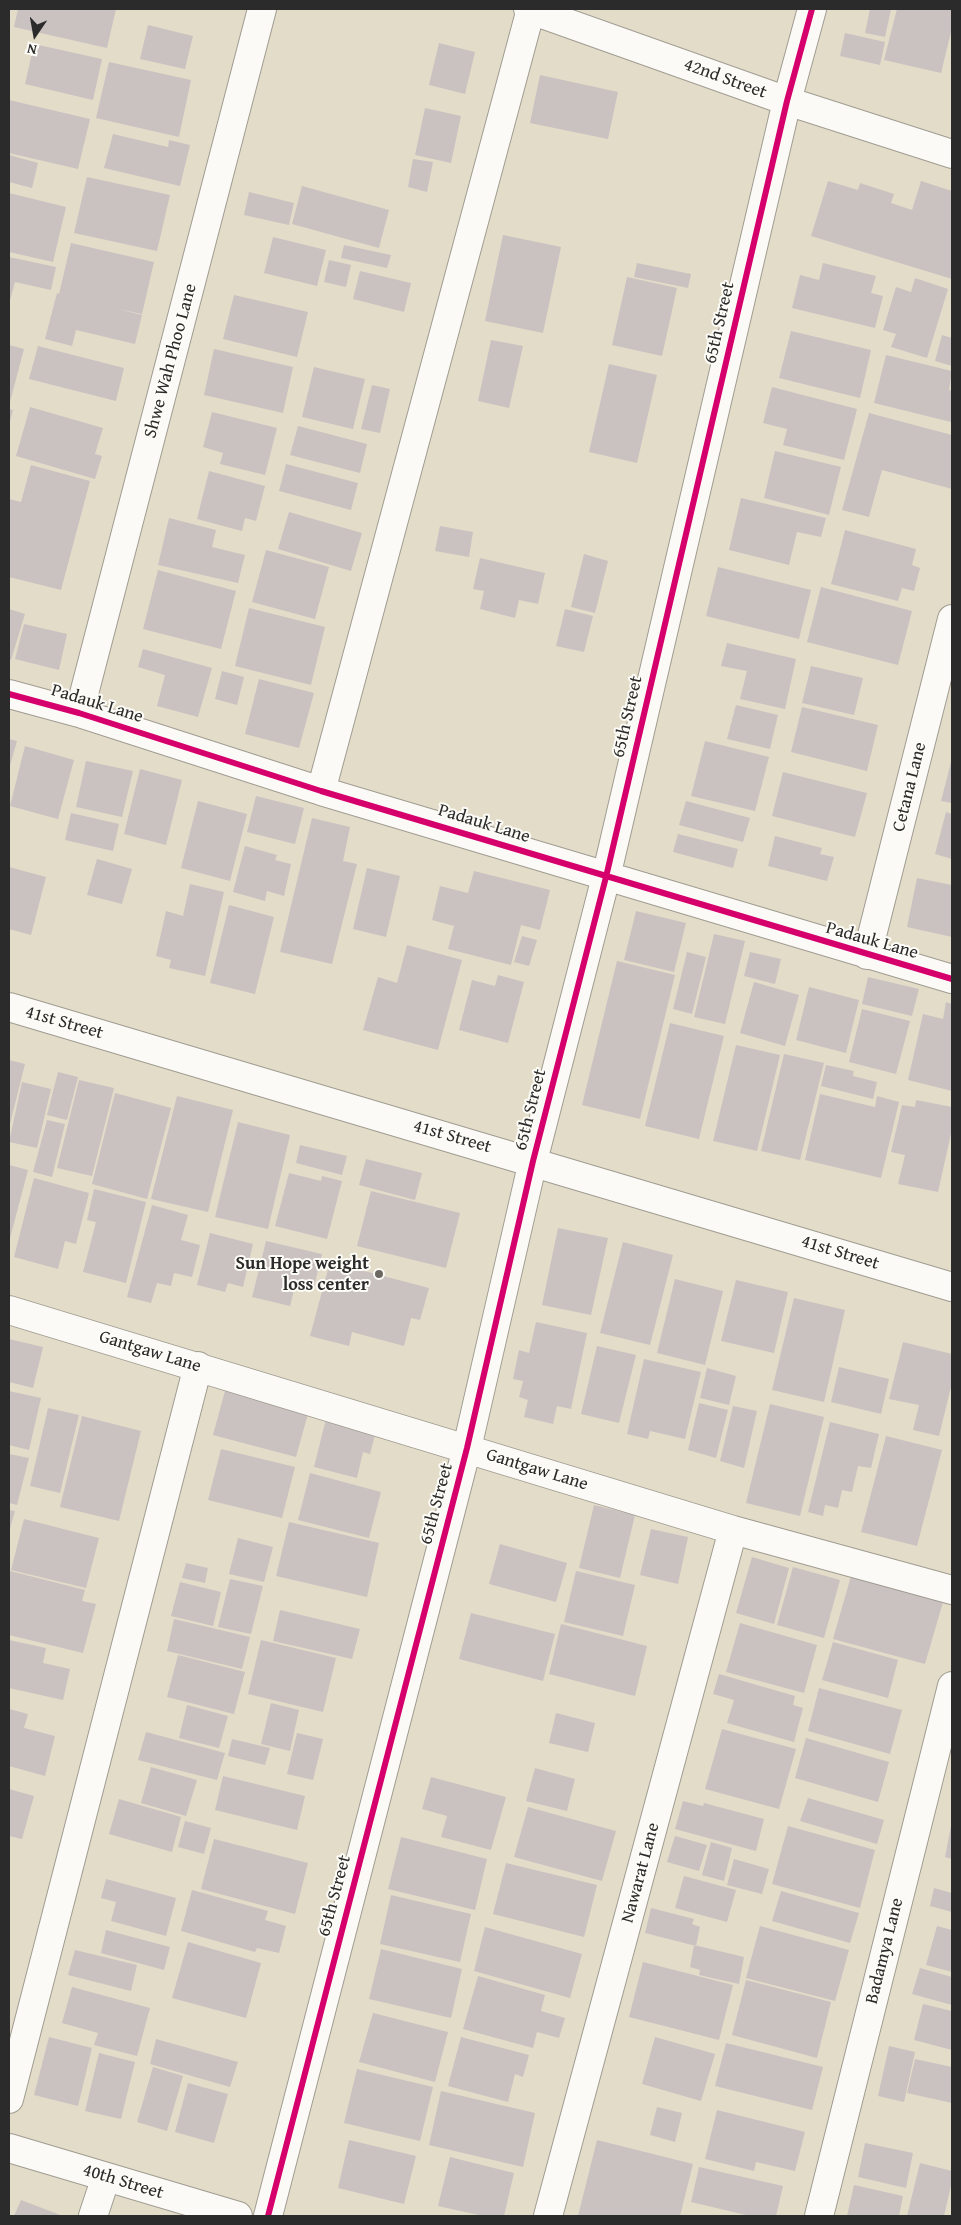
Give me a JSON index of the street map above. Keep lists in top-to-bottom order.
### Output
{
  "streets": {
    "street": [
      "42nd Street",
      "65th Street",
      "Shwe Wah Phoo Lane",
      "Padauk Lane",
      "Cetana Lane",
      "41st Street",
      "Gantgaw Lane",
      "Nawarat Lane",
      "Badamya Lane",
      "40th Street"
    ]
  },
  "crossings": [
    ["42nd Street", "65th Street"],
    ["65th Street", "Padauk Lane"],
    ["65th Street", "41st Street"],
    ["65th Street", "Gantgaw Lane"],
    ["Shwe Wah Phoo Lane", "Padauk Lane"],
    ["Padauk Lane", "Cetana Lane"],
    ["Gantgaw Lane", "Nawarat Lane"]
  ],
  "places": ["Sun Hope weight loss center"],
  "north": "bottom"
}
